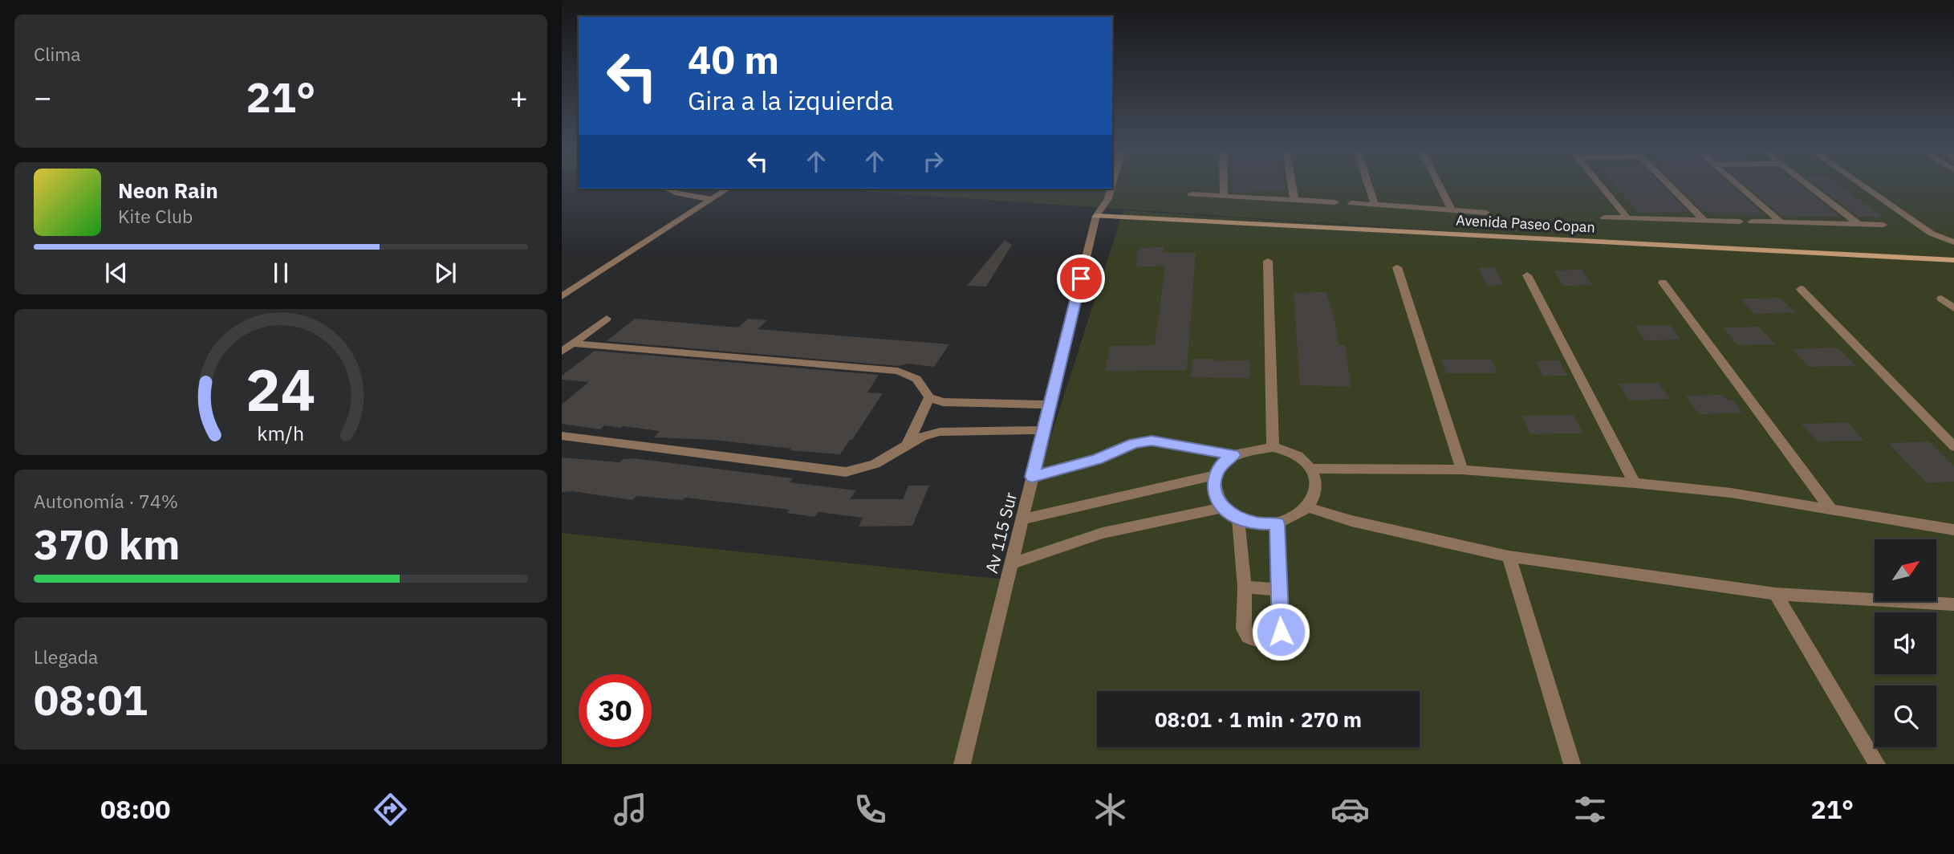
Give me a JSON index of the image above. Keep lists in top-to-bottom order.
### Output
{
  "streets": {
    "main road": ["Avenida Paseo Copan"],
    "street": ["Av 115 Sur"]
  },
  "crossings": [
    ["Avenida Paseo Copan", "Av 115 Sur"]
  ],
  "north": "top right",
  "page": {
    "tile": [
      "Clima",
      ["Autonomía · 74%", "370 km"],
      ["Llegada", "08:01"]
    ],
    "turn": ["40 m", "Gira a la izquierda"],
    "heat": ["−", "21°", "+"],
    "song": ["Neon Rain", "Kite Club"],
    "limit": "30",
    "trip": "08:01 · 1 min · 270 m",
    "tabs": ["08:00", "21°"],
    "gauge": ["24", "km/h"]
  }
}
